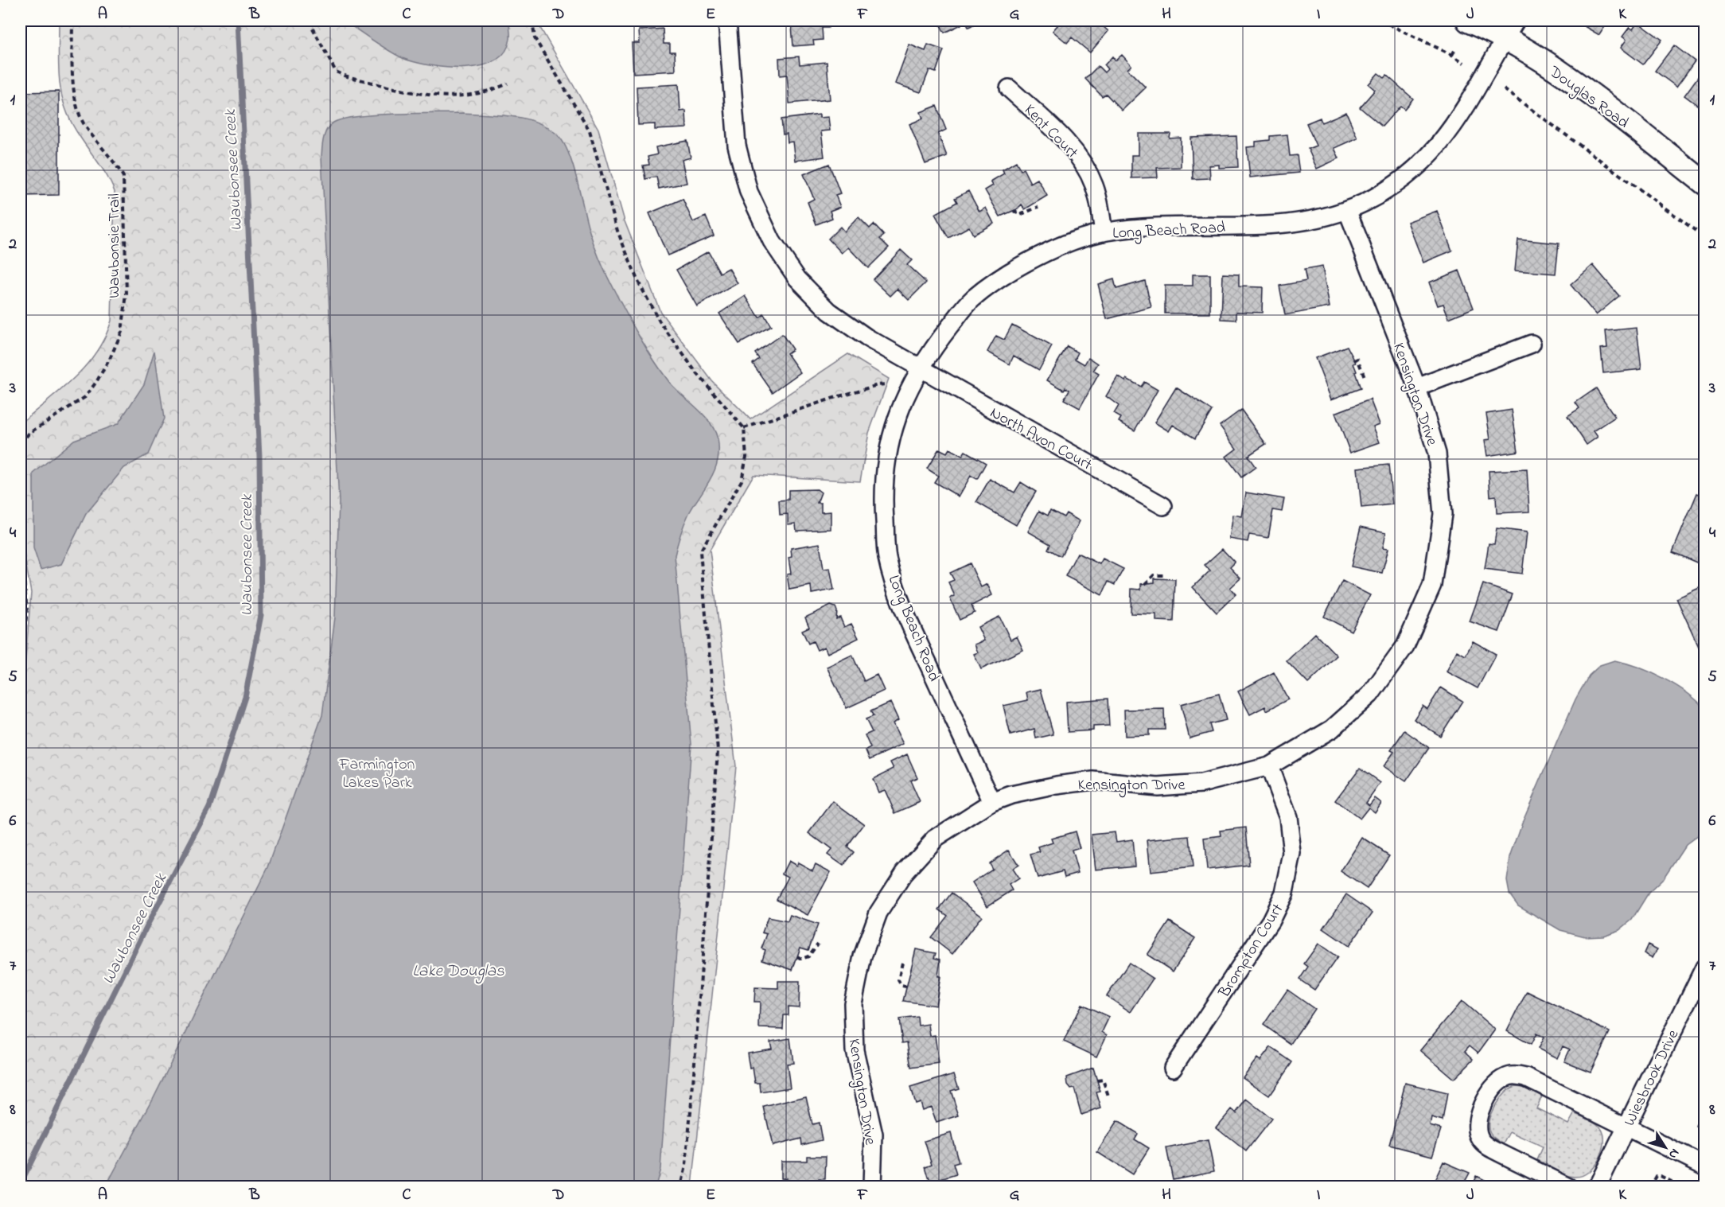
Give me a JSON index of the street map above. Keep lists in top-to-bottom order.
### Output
{
  "streets": {
    "street": [
      "Douglas Road",
      "Kent Court",
      "Long Beach Road",
      "Kensington Drive",
      "North Avon Court",
      "Brompton Court",
      "Wiesbrook Drive"
    ],
    "path": ["Waubonsie Trail"]
  },
  "crossings": [
    ["Douglas Road", "Long Beach Road"],
    ["Kent Court", "Long Beach Road"],
    ["Long Beach Road", "Kensington Drive"],
    ["Long Beach Road", "North Avon Court"],
    ["Kensington Drive", "Brompton Court"]
  ],
  "water": ["Waubonsee Creek", "Lake Douglas"],
  "parks": ["Farmington Lakes Park"],
  "north": "bottom right",
  "grid": {
    "columns": [
      "A",
      "B",
      "C",
      "D",
      "E",
      "F",
      "G",
      "H",
      "I",
      "J",
      "K"
    ],
    "rows": [
      "1",
      "2",
      "3",
      "4",
      "5",
      "6",
      "7",
      "8"
    ]
  }
}
